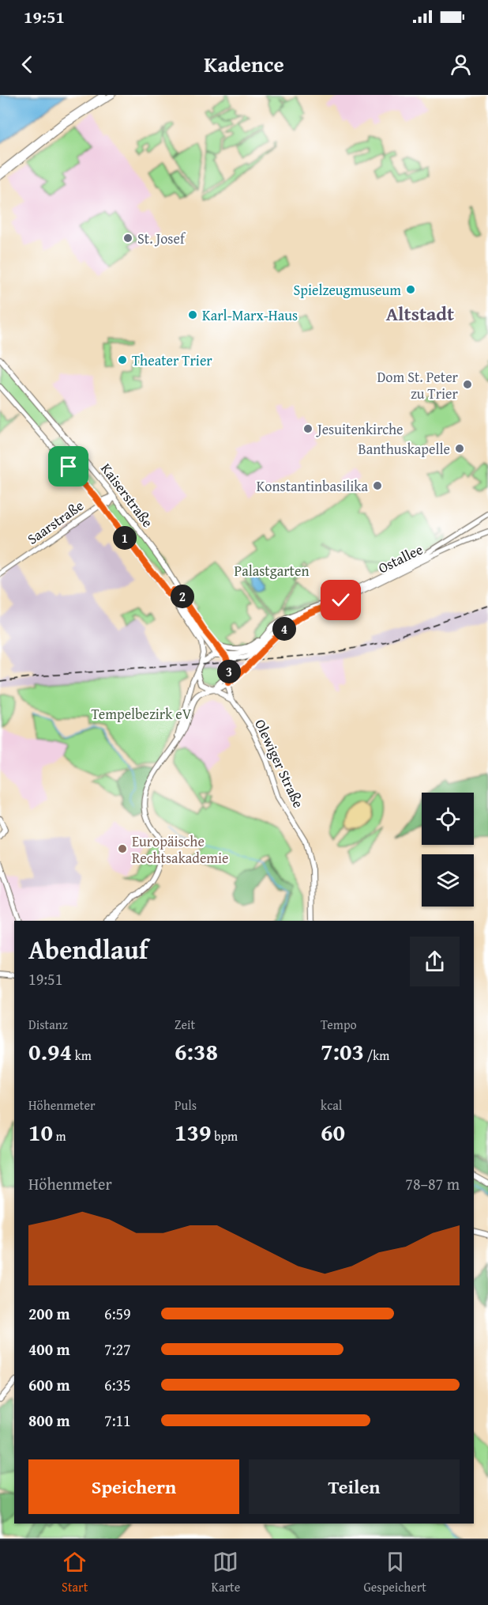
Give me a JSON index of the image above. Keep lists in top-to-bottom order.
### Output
{
  "streets": {
    "main road": [
      "Kaiserstraße",
      "Saarstraße",
      "Ostallee",
      "Olewiger Straße"
    ]
  },
  "crossings": [
    ["Kaiserstraße", "Saarstraße"]
  ],
  "districts": ["Altstadt"],
  "parks": ["Palastgarten", "Tempelbezirk eV"],
  "places": [
    "St. Josef",
    "Spielzeugmuseum",
    "Karl-Marx-Haus",
    "Theater Trier",
    "Dom St. Peter zu Trier",
    "Jesuitenkirche",
    "Banthuskapelle",
    "Konstantinbasilika",
    "Europäische Rechtsakademie"
  ],
  "page": {
    "status": "19:51",
    "header": "Kadence",
    "pins": [
      "1",
      "2",
      "4",
      "3"
    ],
    "heading": ["Abendlauf", "19:51"],
    "stats": [
      ["Distanz", "0.94 km"],
      ["Zeit", "6:38"],
      ["Tempo", "7:03 /km"],
      ["Höhenmeter", "10 m"],
      ["Puls", "139 bpm"],
      ["kcal", "60"]
    ],
    "chart": ["Höhenmeter", "78–87 m"],
    "list": [
      {
        "name": "200 m",
        "note": "6:59"
      },
      {
        "name": "400 m",
        "note": "7:27"
      },
      {
        "name": "600 m",
        "note": "6:35"
      },
      {
        "name": "800 m",
        "note": "7:11"
      }
    ],
    "buttons": ["Speichern", "Teilen"],
    "tabs": ["Start", "Karte", "Gespeichert"]
  }
}
